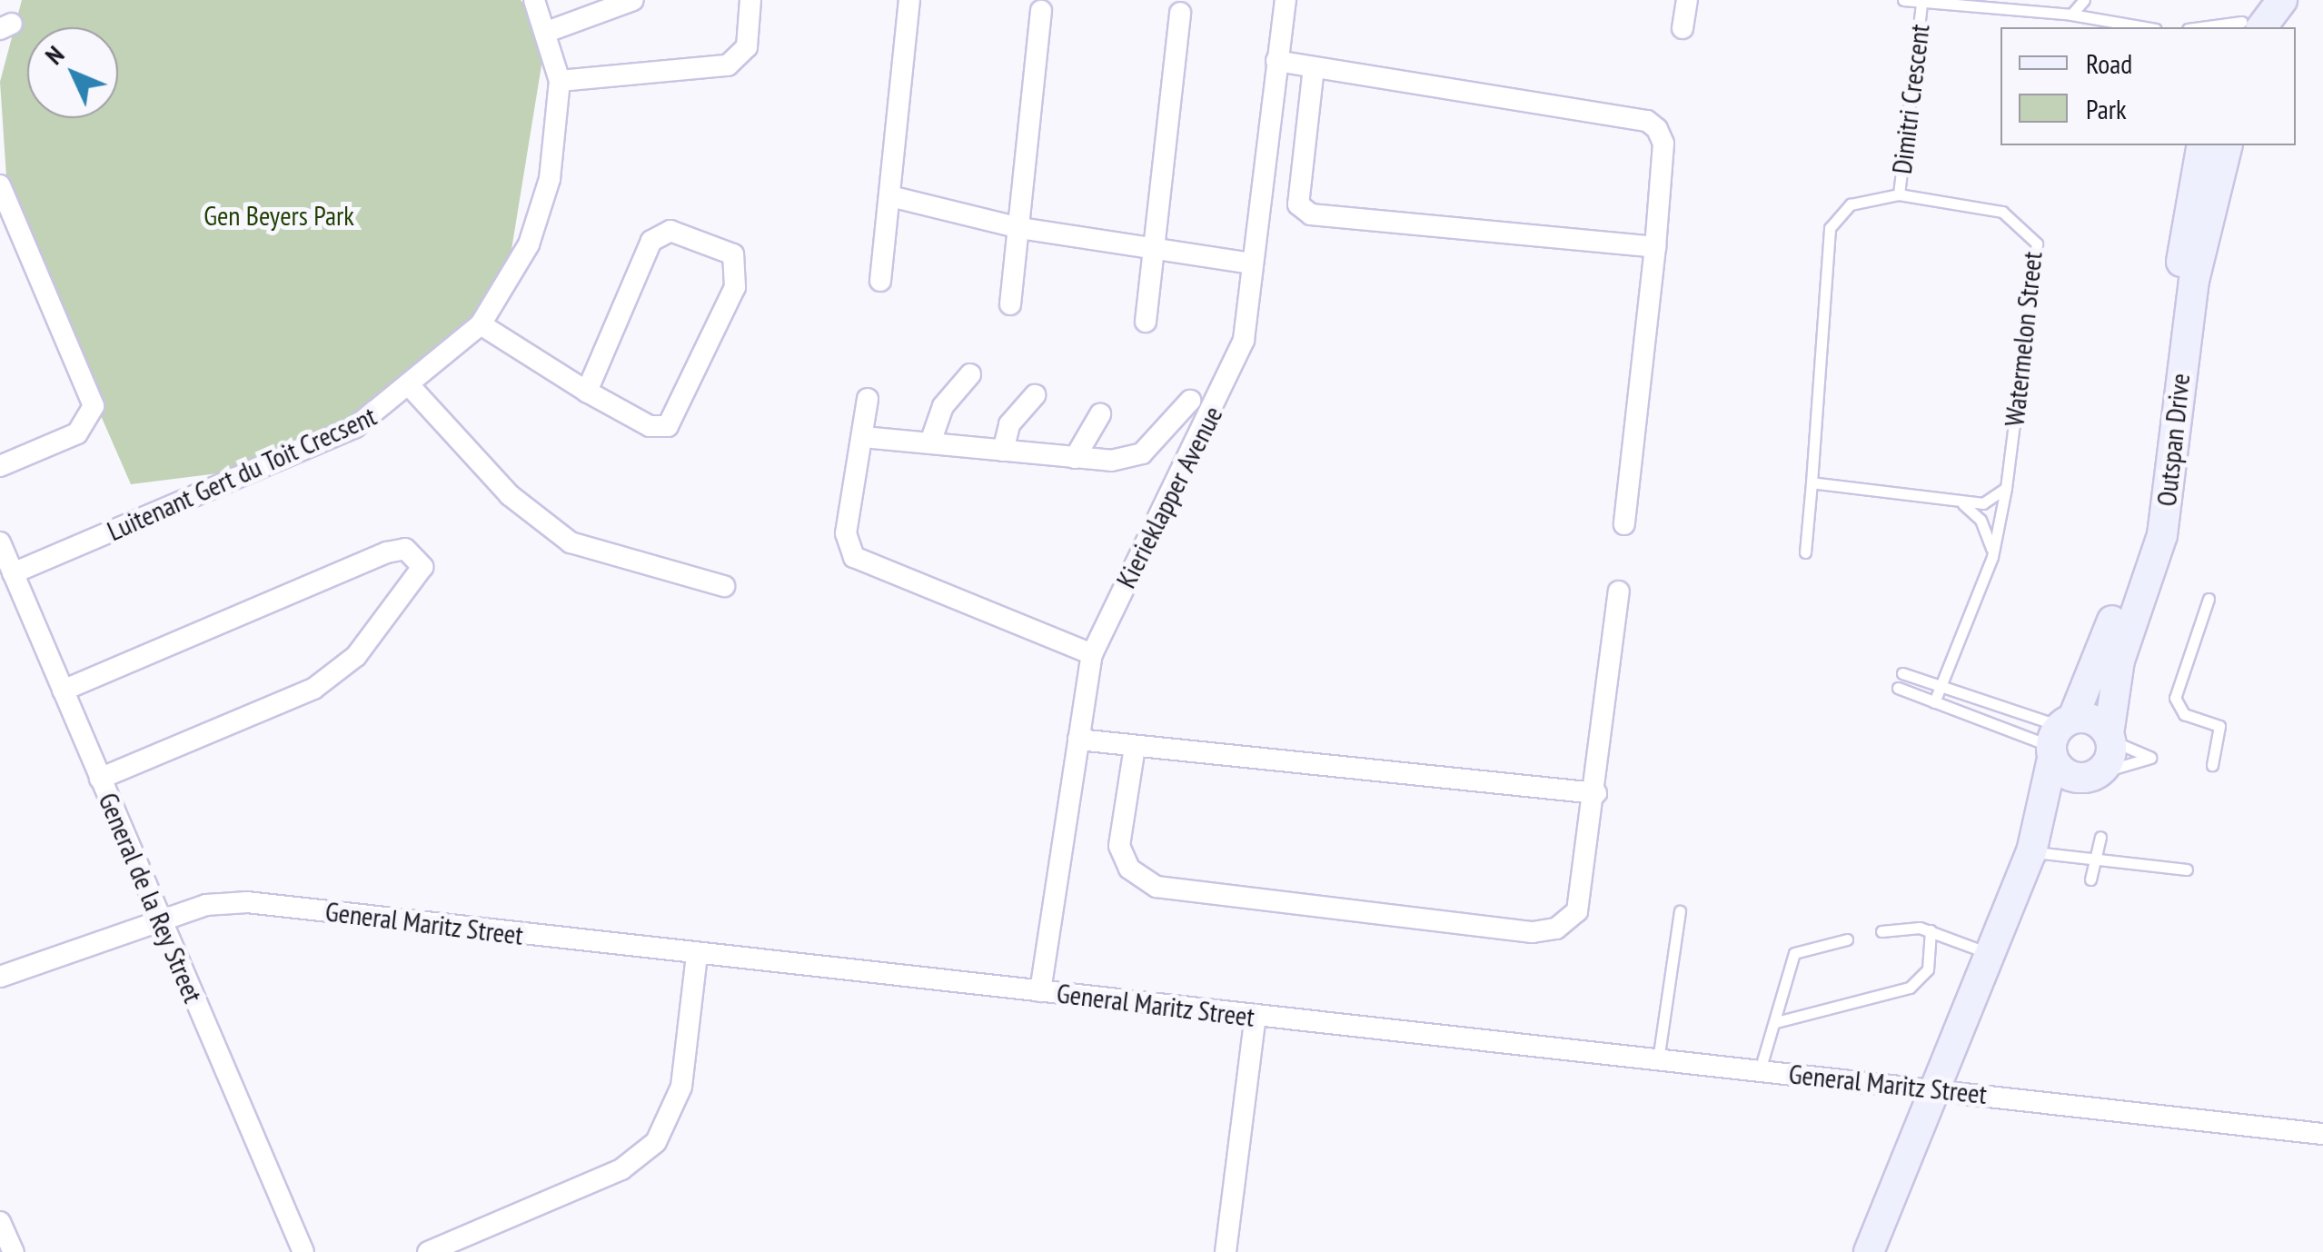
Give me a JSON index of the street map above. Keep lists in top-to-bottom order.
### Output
{
  "streets": {
    "street": [
      "Outspan Drive",
      "Luitenant Gert du Toit Crecsent",
      "Kierieklapper Avenue",
      "General de la Rey Street",
      "General Maritz Street"
    ],
    "lane": ["Dimitri Crescent", "Watermelon Street"]
  },
  "crossings": [
    ["Dimitri Crescent", "Watermelon Street"],
    ["Outspan Drive", "General Maritz Street"],
    ["Luitenant Gert du Toit Crecsent", "General de la Rey Street"],
    ["Kierieklapper Avenue", "General Maritz Street"],
    ["General de la Rey Street", "General Maritz Street"]
  ],
  "parks": ["Gen Beyers Park"],
  "legend": ["Road", "Park"],
  "north": "top left"
}
